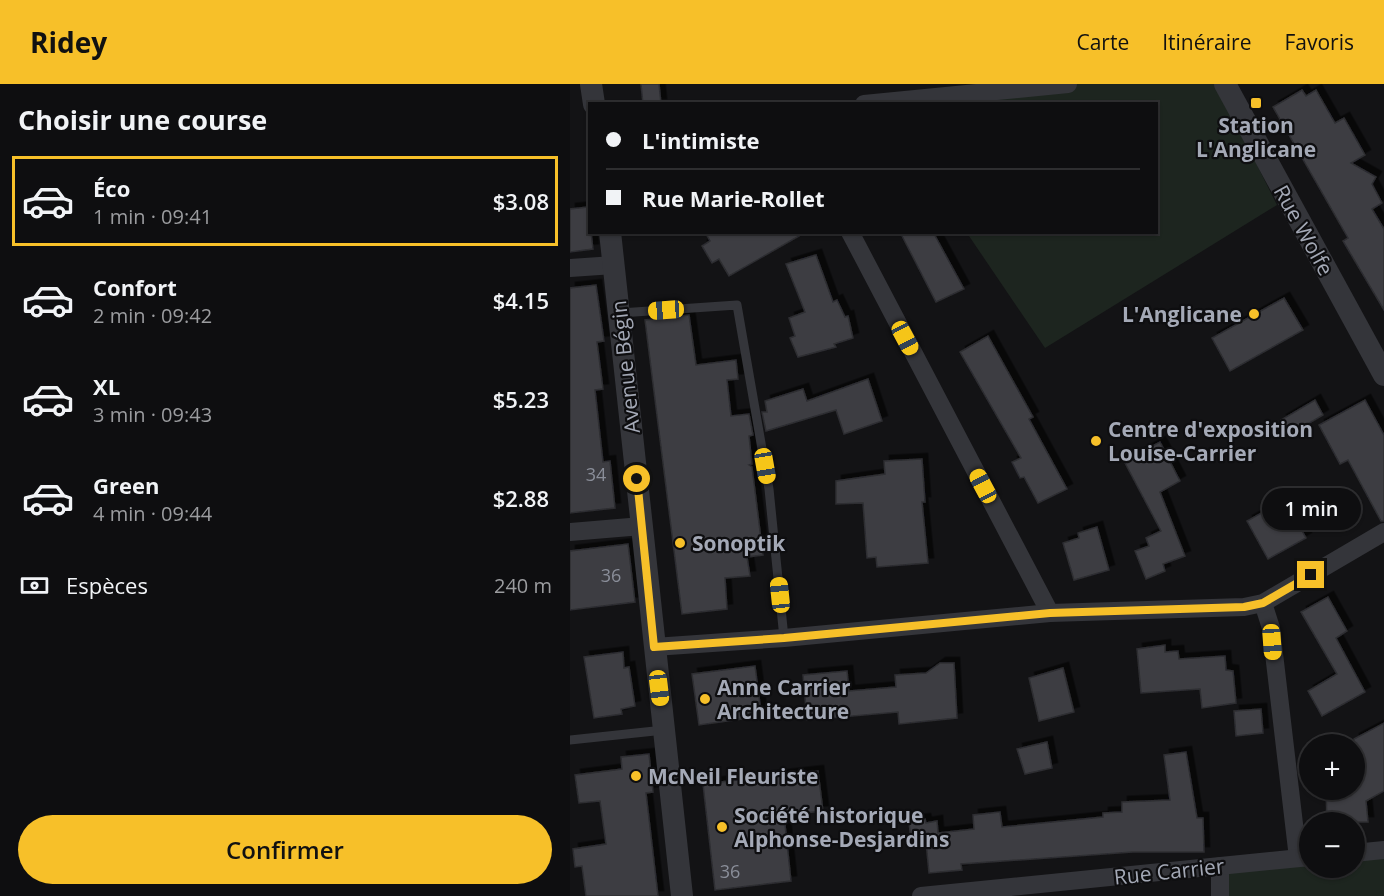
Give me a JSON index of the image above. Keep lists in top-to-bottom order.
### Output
{
  "streets": {
    "street": ["Rue Wolfe", "Avenue Bégin", "Rue Carrier"]
  },
  "places": {
    "transit": ["Station L'Anglicane"],
    "other": [
      "L'Anglicane",
      "Centre d'exposition Louise-Carrier",
      "Sonoptik",
      "Anne Carrier Architecture",
      "McNeil Fleuriste",
      "Société historique Alphonse-Desjardins"
    ]
  },
  "house_numbers": ["34", "36", "36"],
  "page": {
    "header": "Ridey",
    "nav": ["Carte", "Itinéraire", "Favoris"],
    "heading": "Choisir une course",
    "banner": ["L'intimiste", "Rue Marie-Rollet"],
    "list": [
      {
        "name": "Éco",
        "note": "1 min · 09:41",
        "value": "$3.08"
      },
      {
        "name": "Confort",
        "note": "2 min · 09:42",
        "value": "$4.15"
      },
      {
        "name": "XL",
        "note": "3 min · 09:43",
        "value": "$5.23"
      },
      {
        "name": "Green",
        "note": "4 min · 09:44",
        "value": "$2.88"
      }
    ],
    "bubble": "1 min",
    "pay": ["Espèces", "240 m"],
    "map_buttons": ["+", "−"],
    "buttons": "Confirmer"
  }
}
